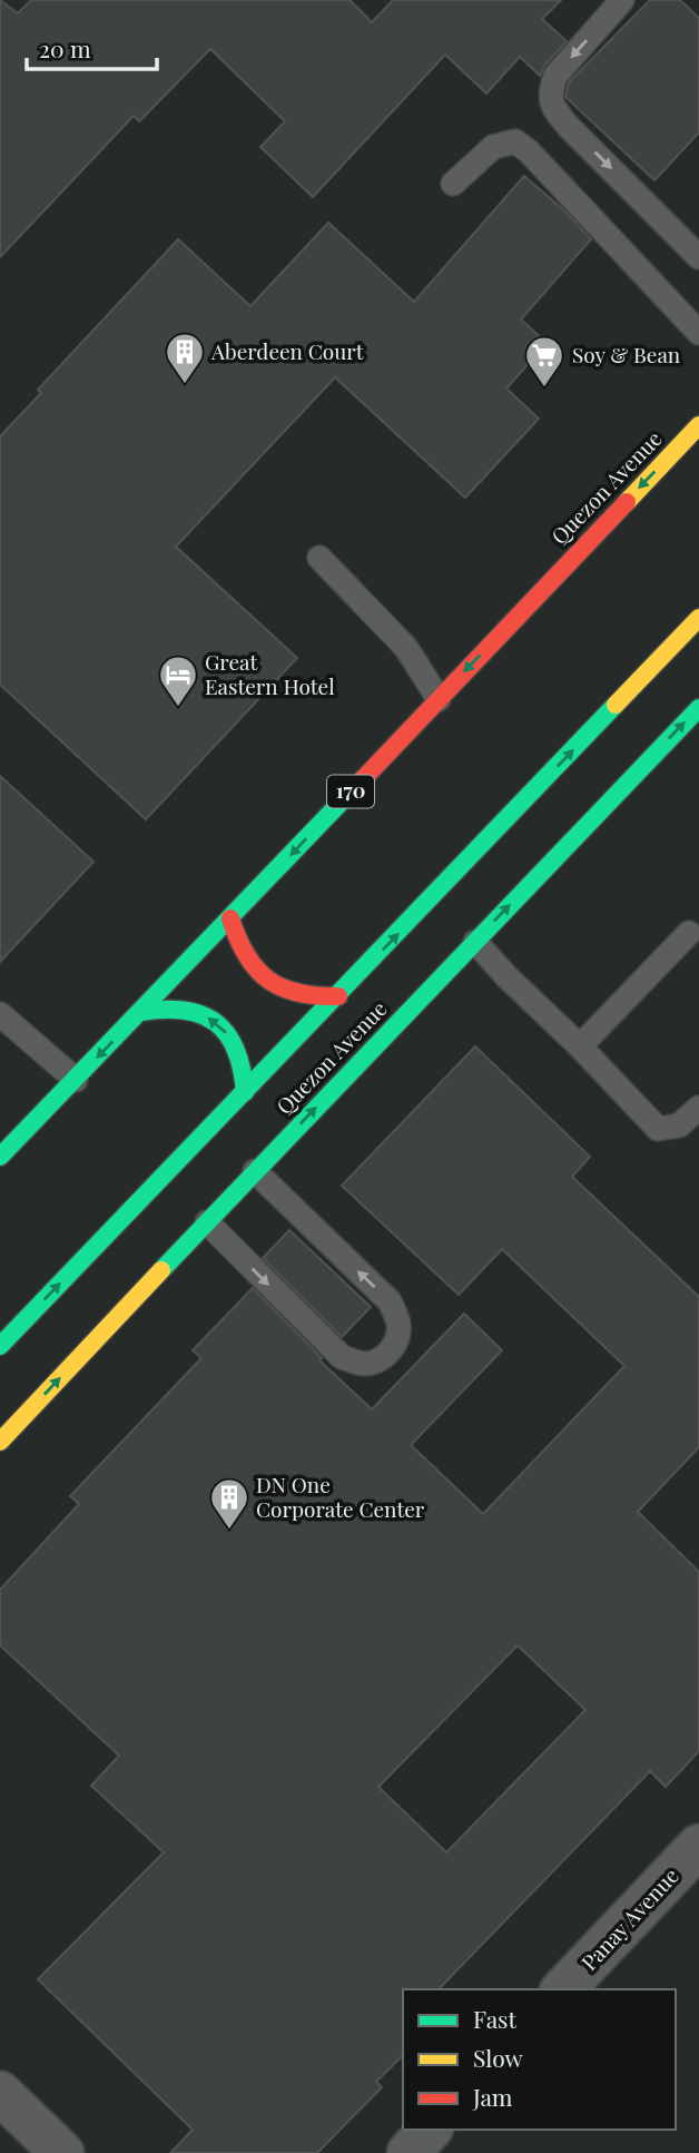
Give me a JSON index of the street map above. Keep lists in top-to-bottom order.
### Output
{
  "streets": {
    "main road": ["Quezon Avenue", "170"],
    "street": ["Panay Avenue"]
  },
  "places": {
    "building": ["Aberdeen Court", "DN One Corporate Center"],
    "supermarket": ["Soy & Bean"],
    "hotel": ["Great Eastern Hotel"]
  },
  "legend": ["Fast", "Slow", "Jam"],
  "scale_bar": "20 m"
}
